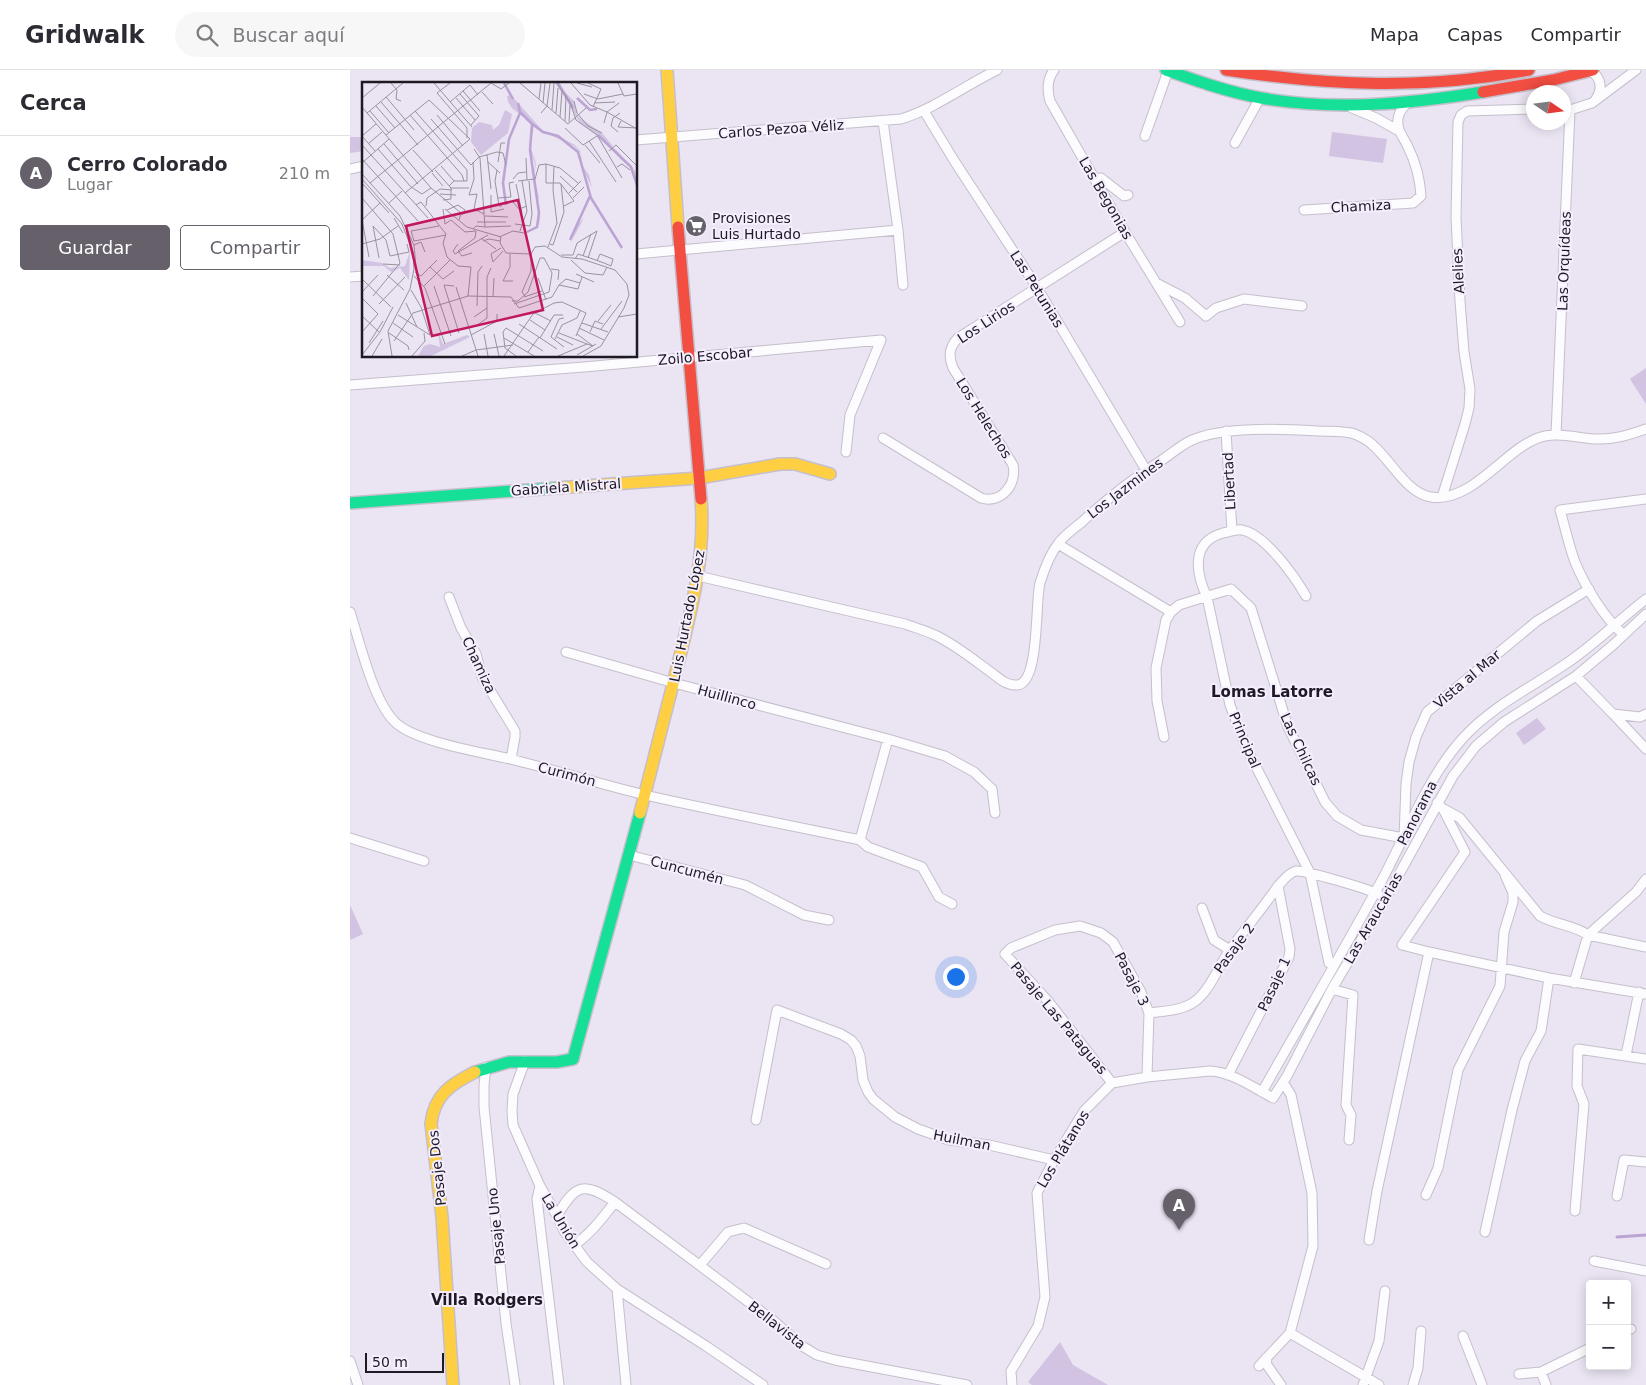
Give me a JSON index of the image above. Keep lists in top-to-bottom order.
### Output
{
  "streets": {
    "main road": ["Gabriela Mistral", "Luis Hurtado López", "Pasaje Dos"],
    "street": [
      "Carlos Pezoa Véliz",
      "Las Begonias",
      "Chamiza",
      "Las Orquídeas",
      "Alelies",
      "Las Petunias",
      "Los Lirios",
      "Zoilo Escobar",
      "Los Helechos",
      "Libertad",
      "Los Jazmines",
      "Vista al Mar",
      "Huillinco",
      "Principal",
      "Las Chilcas",
      "Curimón",
      "Panorama",
      "Cuncumén",
      "Las Araucarias",
      "Pasaje 2",
      "Pasaje 3",
      "Pasaje 1",
      "Pasaje Las Pataguas",
      "Huilman",
      "Los Plátanos",
      "La Unión",
      "Pasaje Uno",
      "Bellavista"
    ]
  },
  "crossings": [
    ["Carlos Pezoa Véliz", "Las Petunias"],
    ["Carlos Pezoa Véliz", "Luis Hurtado López"],
    ["Las Begonias", "Los Lirios"],
    ["Chamiza", "Curimón"],
    ["Las Orquídeas", "Los Jazmines"],
    ["Alelies", "Los Jazmines"],
    ["Las Petunias", "Los Lirios"],
    ["Las Petunias", "Los Jazmines"],
    ["Los Lirios", "Los Helechos"],
    ["Zoilo Escobar", "Luis Hurtado López"],
    ["Libertad", "Los Jazmines"],
    ["Libertad", "Principal"],
    ["Gabriela Mistral", "Luis Hurtado López"],
    ["Los Jazmines", "Luis Hurtado López"],
    ["Luis Hurtado López", "Huillinco"],
    ["Luis Hurtado López", "Curimón"],
    ["Luis Hurtado López", "Cuncumén"],
    ["Luis Hurtado López", "Pasaje Dos"],
    ["Vista al Mar", "Las Chilcas"],
    ["Vista al Mar", "Panorama"],
    ["Principal", "Las Chilcas"],
    ["Principal", "Panorama"],
    ["Principal", "Pasaje 2"],
    ["Las Chilcas", "Panorama"],
    ["Panorama", "Las Araucarias"],
    ["Pasaje 2", "Pasaje 3"],
    ["Pasaje 2", "Pasaje 1"],
    ["Pasaje 3", "Pasaje Las Pataguas"],
    ["Pasaje Las Pataguas", "Los Plátanos"],
    ["Huilman", "Los Plátanos"],
    ["Pasaje Dos", "La Unión"],
    ["Pasaje Dos", "Pasaje Uno"],
    ["La Unión", "Bellavista"]
  ],
  "districts": ["Lomas Latorre", "Villa Rodgers"],
  "places": {
    "supermarket": ["Provisiones Luis Hurtado"]
  },
  "scale_bar": "50 m",
  "north": "right",
  "page": {
    "header": "Gridwalk",
    "search": "Buscar aquí",
    "nav": ["Mapa", "Capas", "Compartir"],
    "heading": "Cerca",
    "list": [
      {
        "mark": "A",
        "name": "Cerro Colorado",
        "note": "Lugar",
        "value": "210 m"
      }
    ],
    "buttons": ["Guardar", "Compartir"],
    "pins": "A",
    "map_buttons": ["+", "−"],
    "scale": "50 m"
  }
}
